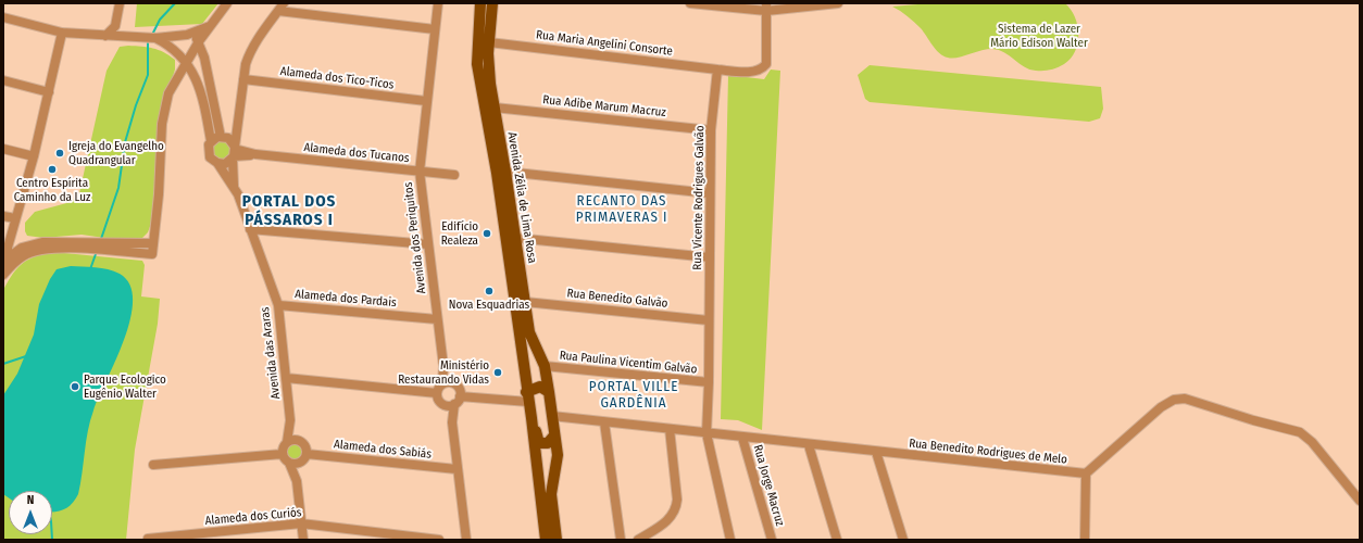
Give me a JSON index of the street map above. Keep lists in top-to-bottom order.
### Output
{
  "streets": {
    "main road": ["Avenida Zélia de Lima Rosa"],
    "street": [
      "Rua Maria Angelini Consorte",
      "Alameda dos Tico-Ticos",
      "Rua Adibe Marum Macruz",
      "Alameda dos Tucanos",
      "Rua Vicente Rodrigues Galvão",
      "Avenida dos Periquitos",
      "Alameda dos Pardais",
      "Rua Benedito Galvão",
      "Avenida das Araras",
      "Rua Paulina Vicentim Galvão",
      "Alameda dos Sabiás",
      "Rua Benedito Rodrigues de Melo",
      "Rua Jorge Macruz",
      "Alameda dos Curiós"
    ]
  },
  "crossings": [
    ["Rua Maria Angelini Consorte", "Avenida Zélia de Lima Rosa"],
    ["Rua Maria Angelini Consorte", "Rua Vicente Rodrigues Galvão"],
    ["Alameda dos Tico-Ticos", "Avenida dos Periquitos"],
    ["Alameda dos Tico-Ticos", "Avenida das Araras"],
    ["Rua Adibe Marum Macruz", "Avenida Zélia de Lima Rosa"],
    ["Rua Adibe Marum Macruz", "Rua Vicente Rodrigues Galvão"],
    ["Alameda dos Tucanos", "Avenida dos Periquitos"],
    ["Alameda dos Tucanos", "Avenida das Araras"],
    ["Avenida Zélia de Lima Rosa", "Rua Benedito Galvão"],
    ["Avenida Zélia de Lima Rosa", "Rua Paulina Vicentim Galvão"],
    ["Avenida Zélia de Lima Rosa", "Rua Benedito Rodrigues de Melo"],
    ["Rua Vicente Rodrigues Galvão", "Rua Benedito Galvão"],
    ["Rua Vicente Rodrigues Galvão", "Rua Paulina Vicentim Galvão"],
    ["Rua Vicente Rodrigues Galvão", "Rua Benedito Rodrigues de Melo"],
    ["Avenida dos Periquitos", "Alameda dos Pardais"],
    ["Alameda dos Pardais", "Avenida das Araras"],
    ["Rua Benedito Rodrigues de Melo", "Rua Jorge Macruz"]
  ],
  "districts": ["RECANTO DAS PRIMAVERAS I", "PORTAL DOS PÁSSAROS I", "PORTAL VILLE GARDÊNIA"],
  "parks": ["Sistema de Lazer Mário Edison Walter"],
  "places": [
    "Igreja do Evangelho Quadrangular",
    "Centro Espírita Caminho da Luz",
    "Edifício Realeza",
    "Nova Esquadrias",
    "Ministério Restaurando Vidas",
    "Parque Ecologico Eugênio Walter"
  ],
  "north": "top"
}
